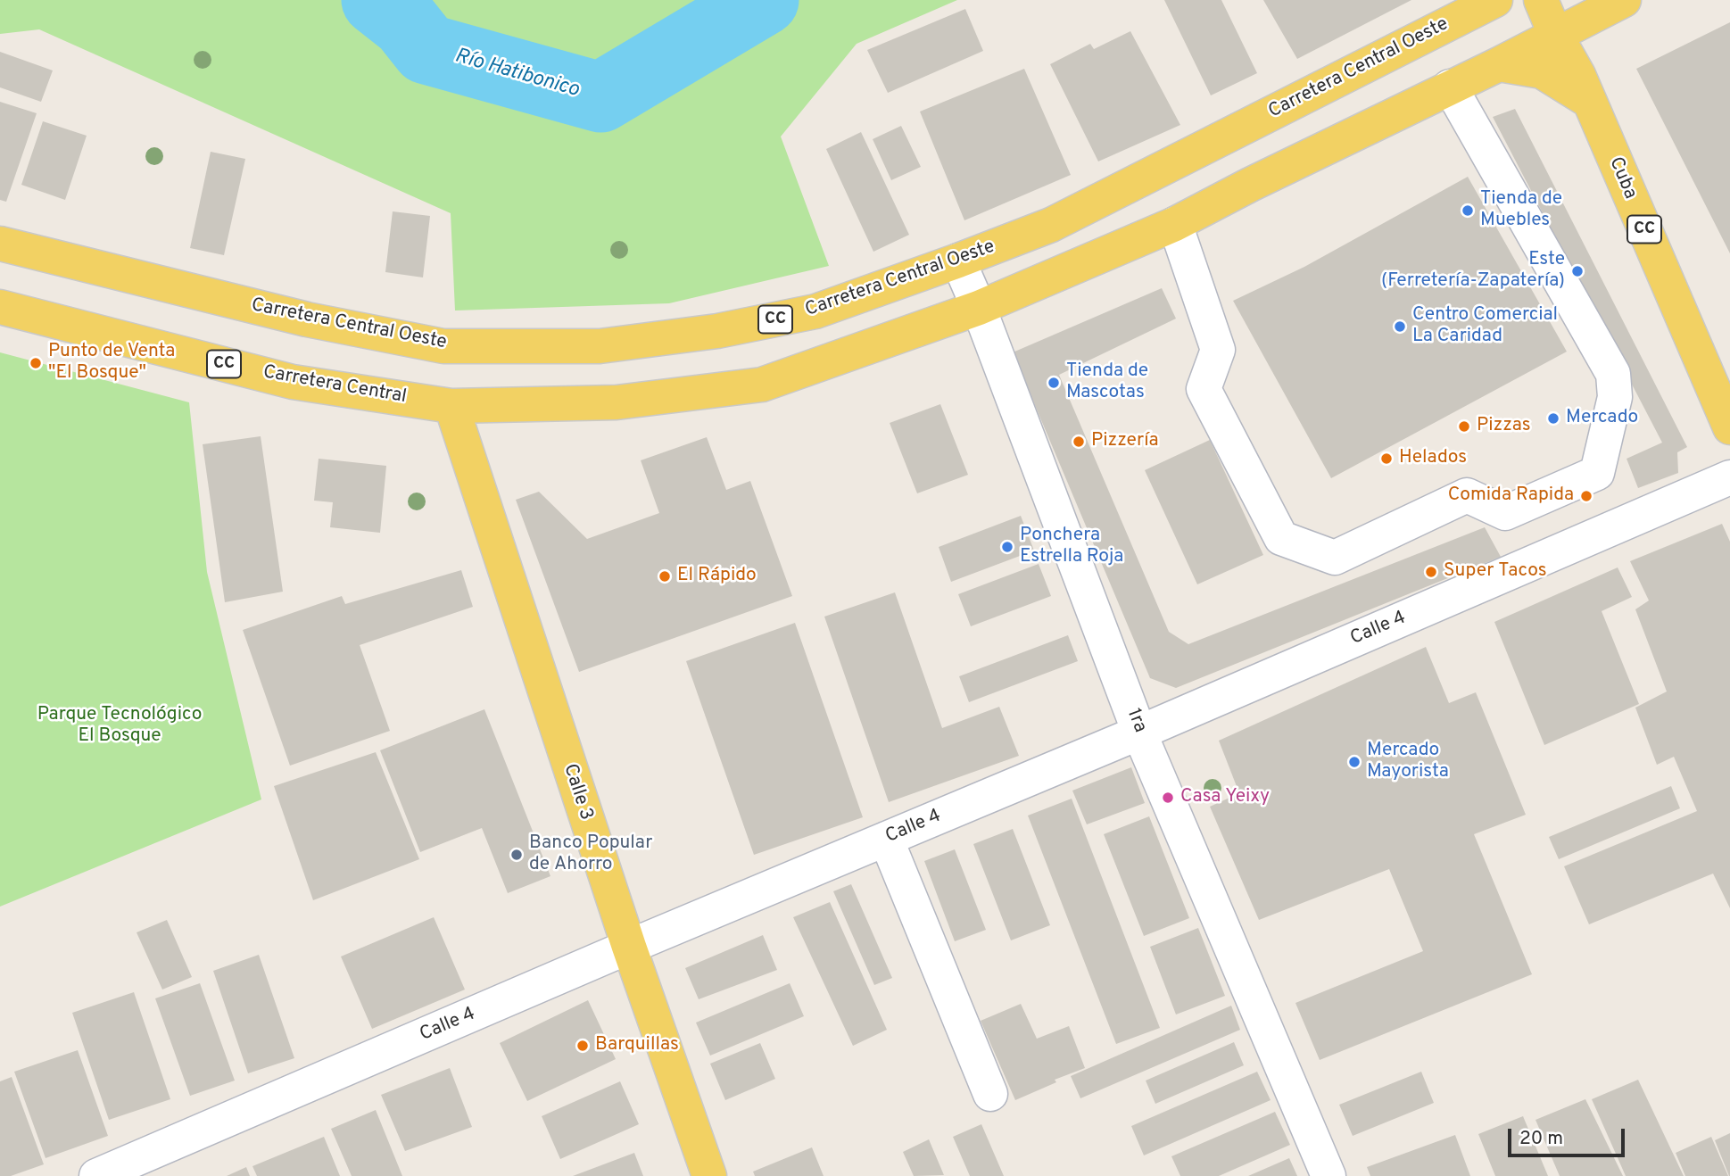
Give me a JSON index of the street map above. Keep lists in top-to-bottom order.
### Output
{
  "streets": {
    "main road": [
      "Carretera Central Oeste",
      "Cuba",
      "CC",
      "Carretera Central",
      "Calle 3"
    ],
    "street": ["Calle 4", "1ra"]
  },
  "crossings": [
    ["Carretera Central Oeste", "1ra"],
    ["Cuba", "CC"],
    ["CC", "Carretera Central"],
    ["CC", "1ra"],
    ["CC", "Calle 3"],
    ["Carretera Central", "Calle 3"],
    ["Calle 4", "1ra"],
    ["Calle 4", "Calle 3"]
  ],
  "water": ["Río Hatibonico"],
  "parks": ["Parque Tecnológico El Bosque"],
  "places": [
    "Tienda de Muebles",
    "Este (Ferretería-Zapatería)",
    "Centro Comercial La Caridad",
    "Punto de Venta \"El Bosque\"",
    "Tienda de Mascotas",
    "Mercado",
    "Pizzas",
    "Pizzería",
    "Helados",
    "Comida Rapida",
    "Ponchera Estrella Roja",
    "Super Tacos",
    "El Rápido",
    "Mercado Mayorista",
    "Casa Yeixy",
    "Banco Popular de Ahorro",
    "Barquillas"
  ],
  "scale_bar": "20 m"
}
